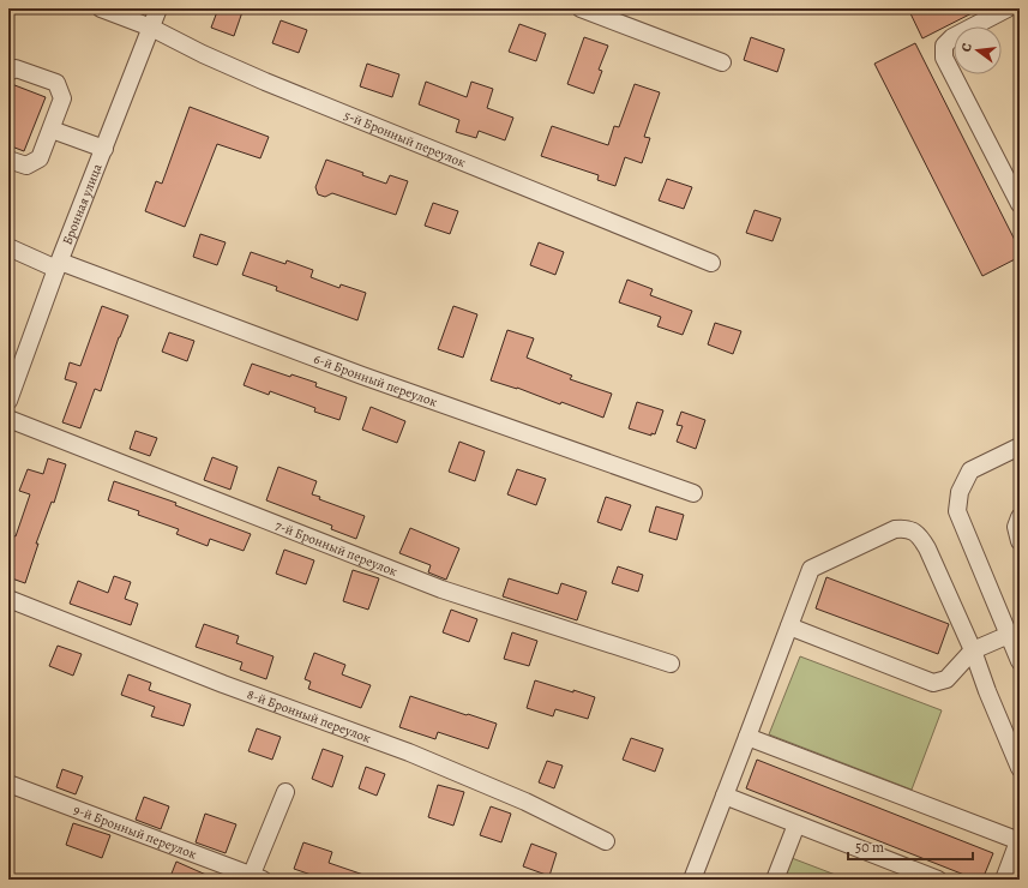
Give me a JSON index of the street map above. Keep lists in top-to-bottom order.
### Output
{
  "streets": {
    "street": [
      "5-й Бронный переулок",
      "Бронная улица",
      "6-й Бронный переулок",
      "7-й Бронный переулок",
      "8-й Бронный переулок",
      "9-й Бронный переулок"
    ]
  },
  "crossings": [
    ["5-й Бронный переулок", "Бронная улица"],
    ["Бронная улица", "6-й Бронный переулок"]
  ],
  "scale_bar": "50 m",
  "north": "left"
}
